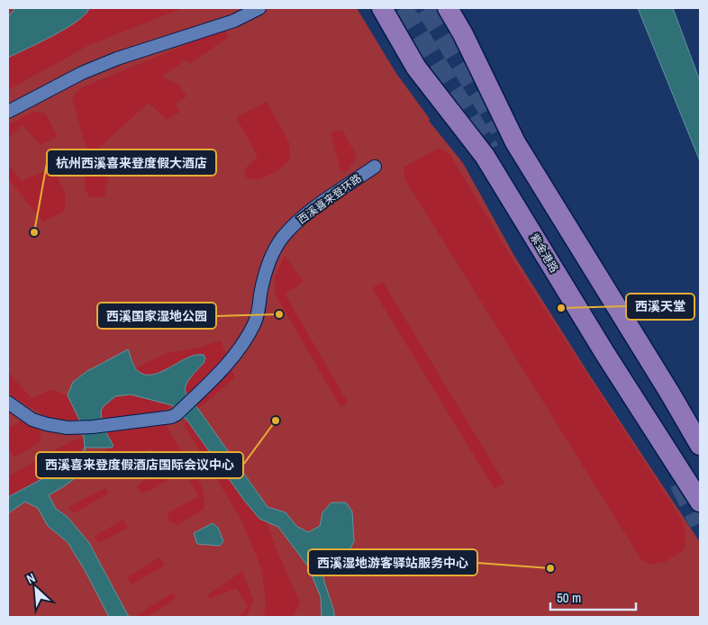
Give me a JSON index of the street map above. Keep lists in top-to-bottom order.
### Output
{
  "streets": {
    "main road": ["紫金港路"],
    "street": ["西溪喜来登环路"]
  },
  "places": [
    "杭州西溪喜来登度假大酒店",
    "西溪天堂",
    "西溪国家湿地公园",
    "西溪喜来登度假酒店国际会议中心",
    "西溪湿地游客驿站服务中心"
  ],
  "scale_bar": "50 m",
  "north": "top left"
}
